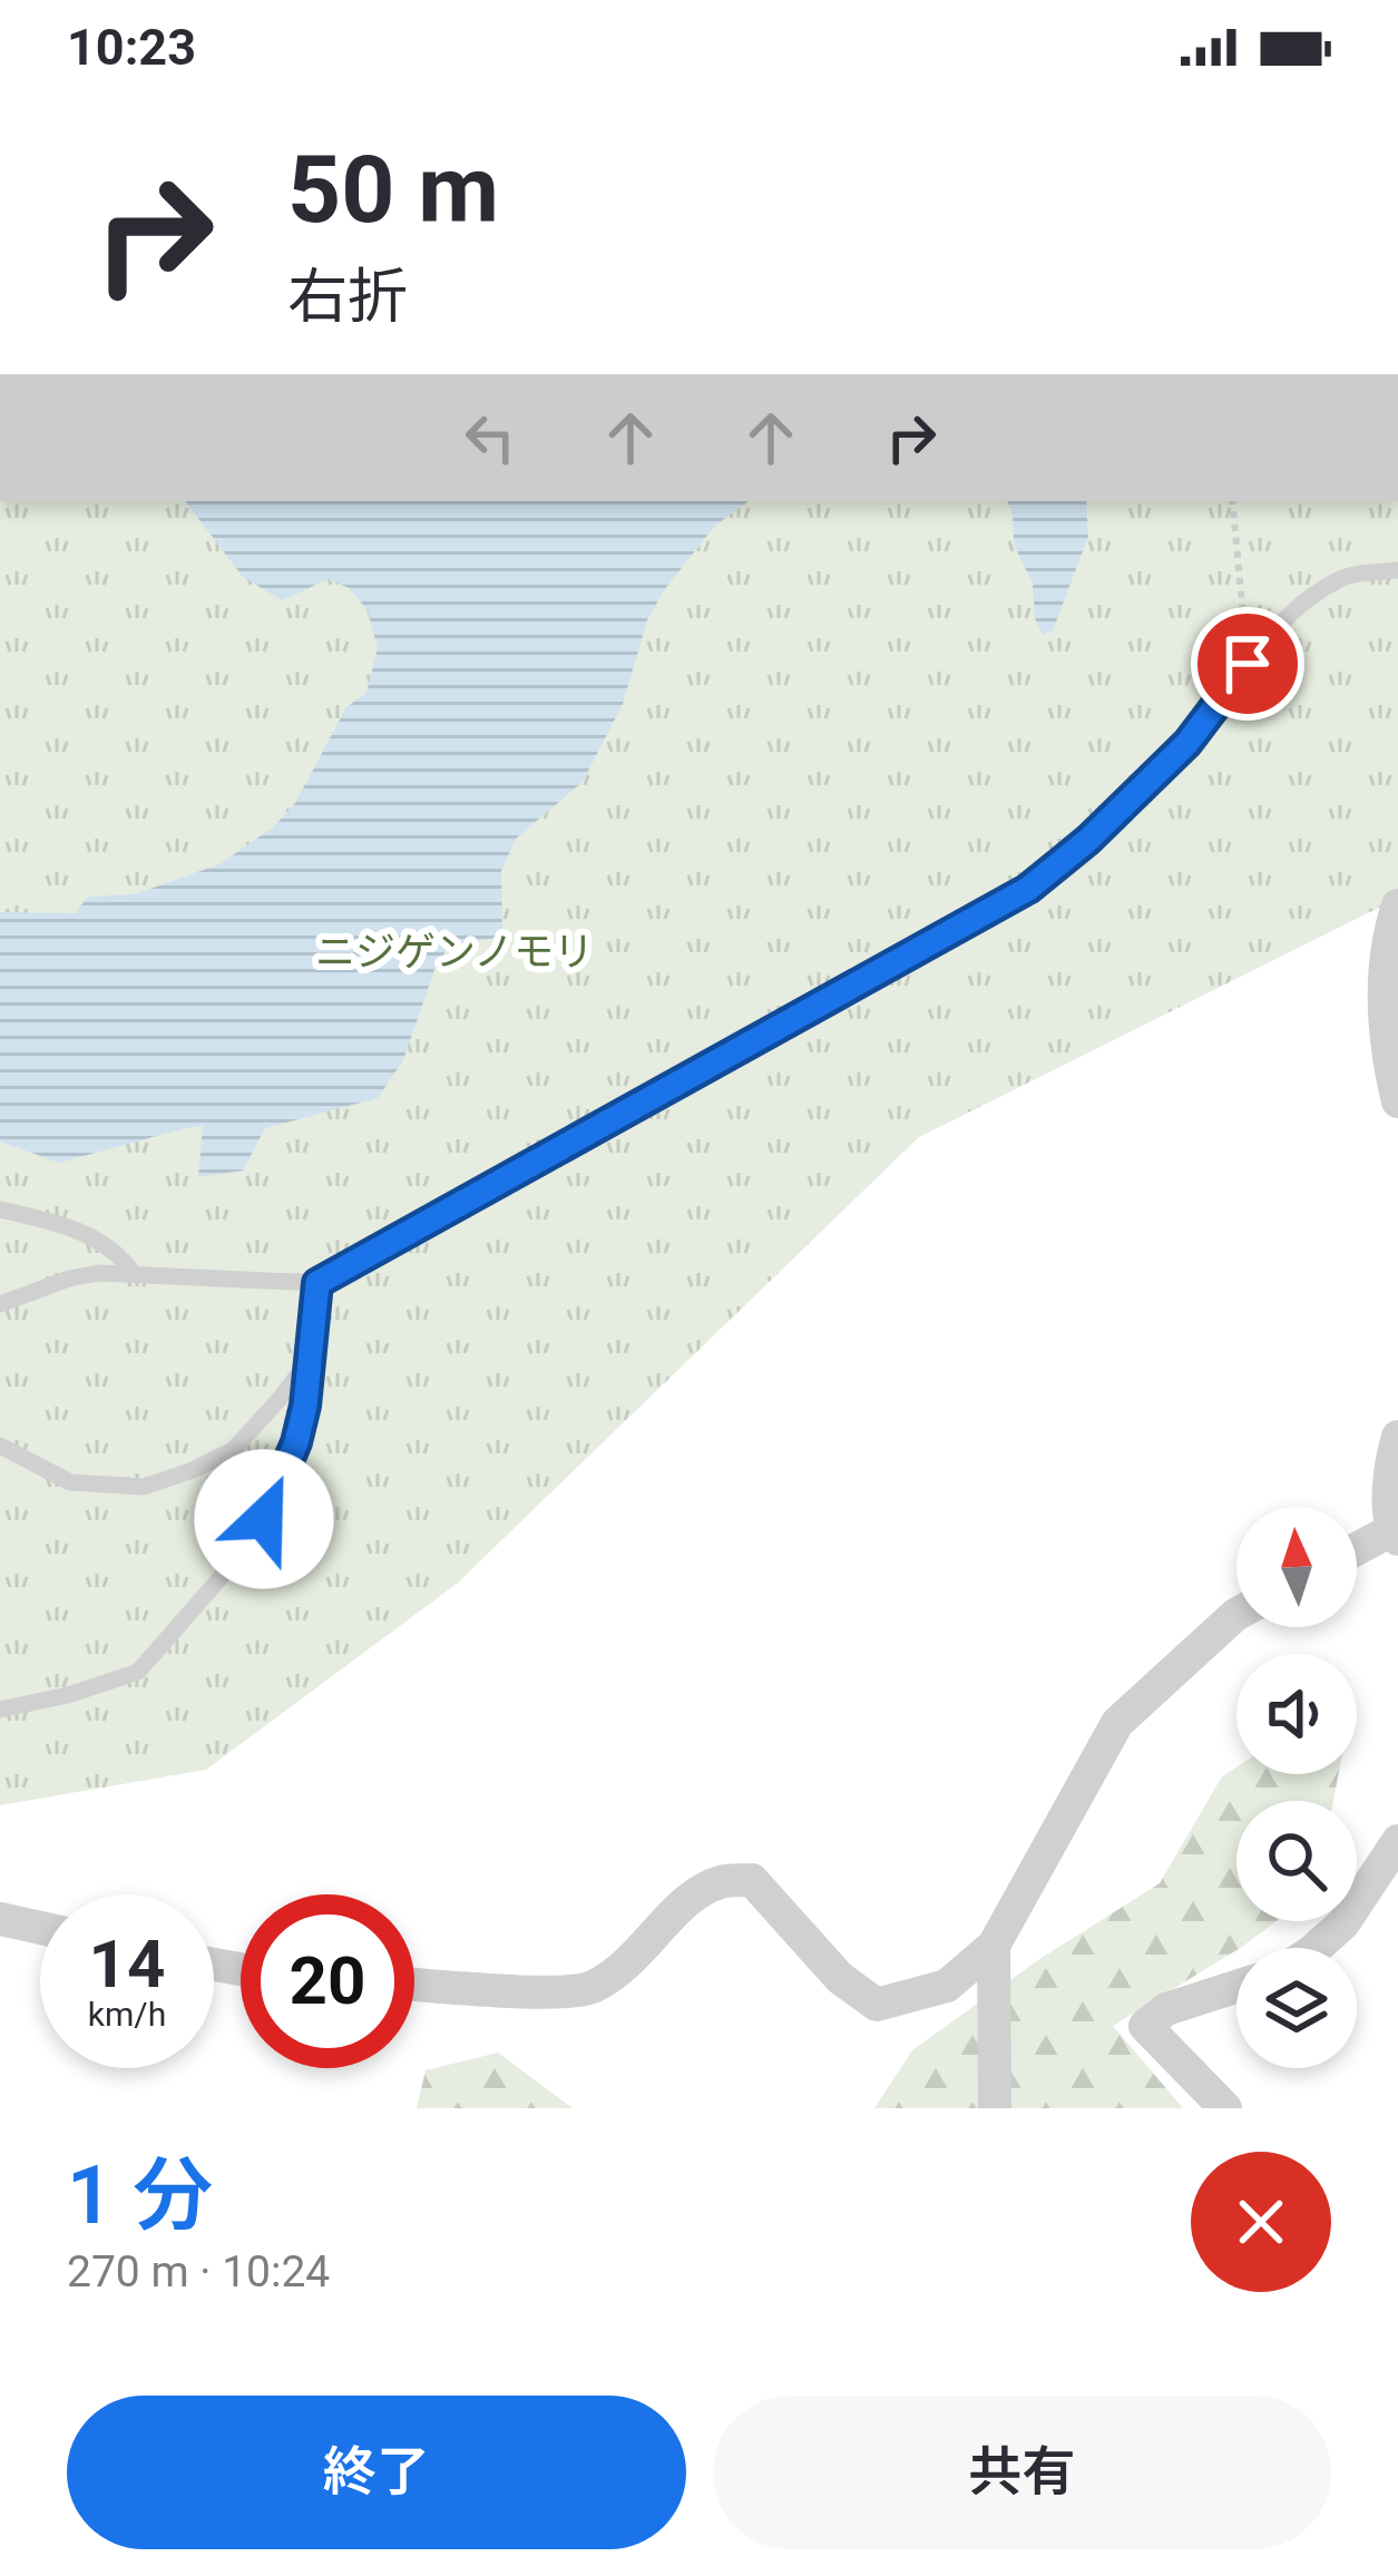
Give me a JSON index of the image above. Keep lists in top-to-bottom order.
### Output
{
  "parks": ["ニジゲンノモリ"],
  "north": "top",
  "page": {
    "status": "10:23",
    "turn": ["50 m", "右折"],
    "speed": "14 km/h",
    "limit": "20",
    "heading": ["1 分", "270 m · 10:24"],
    "buttons": ["終了", "共有"]
  }
}
